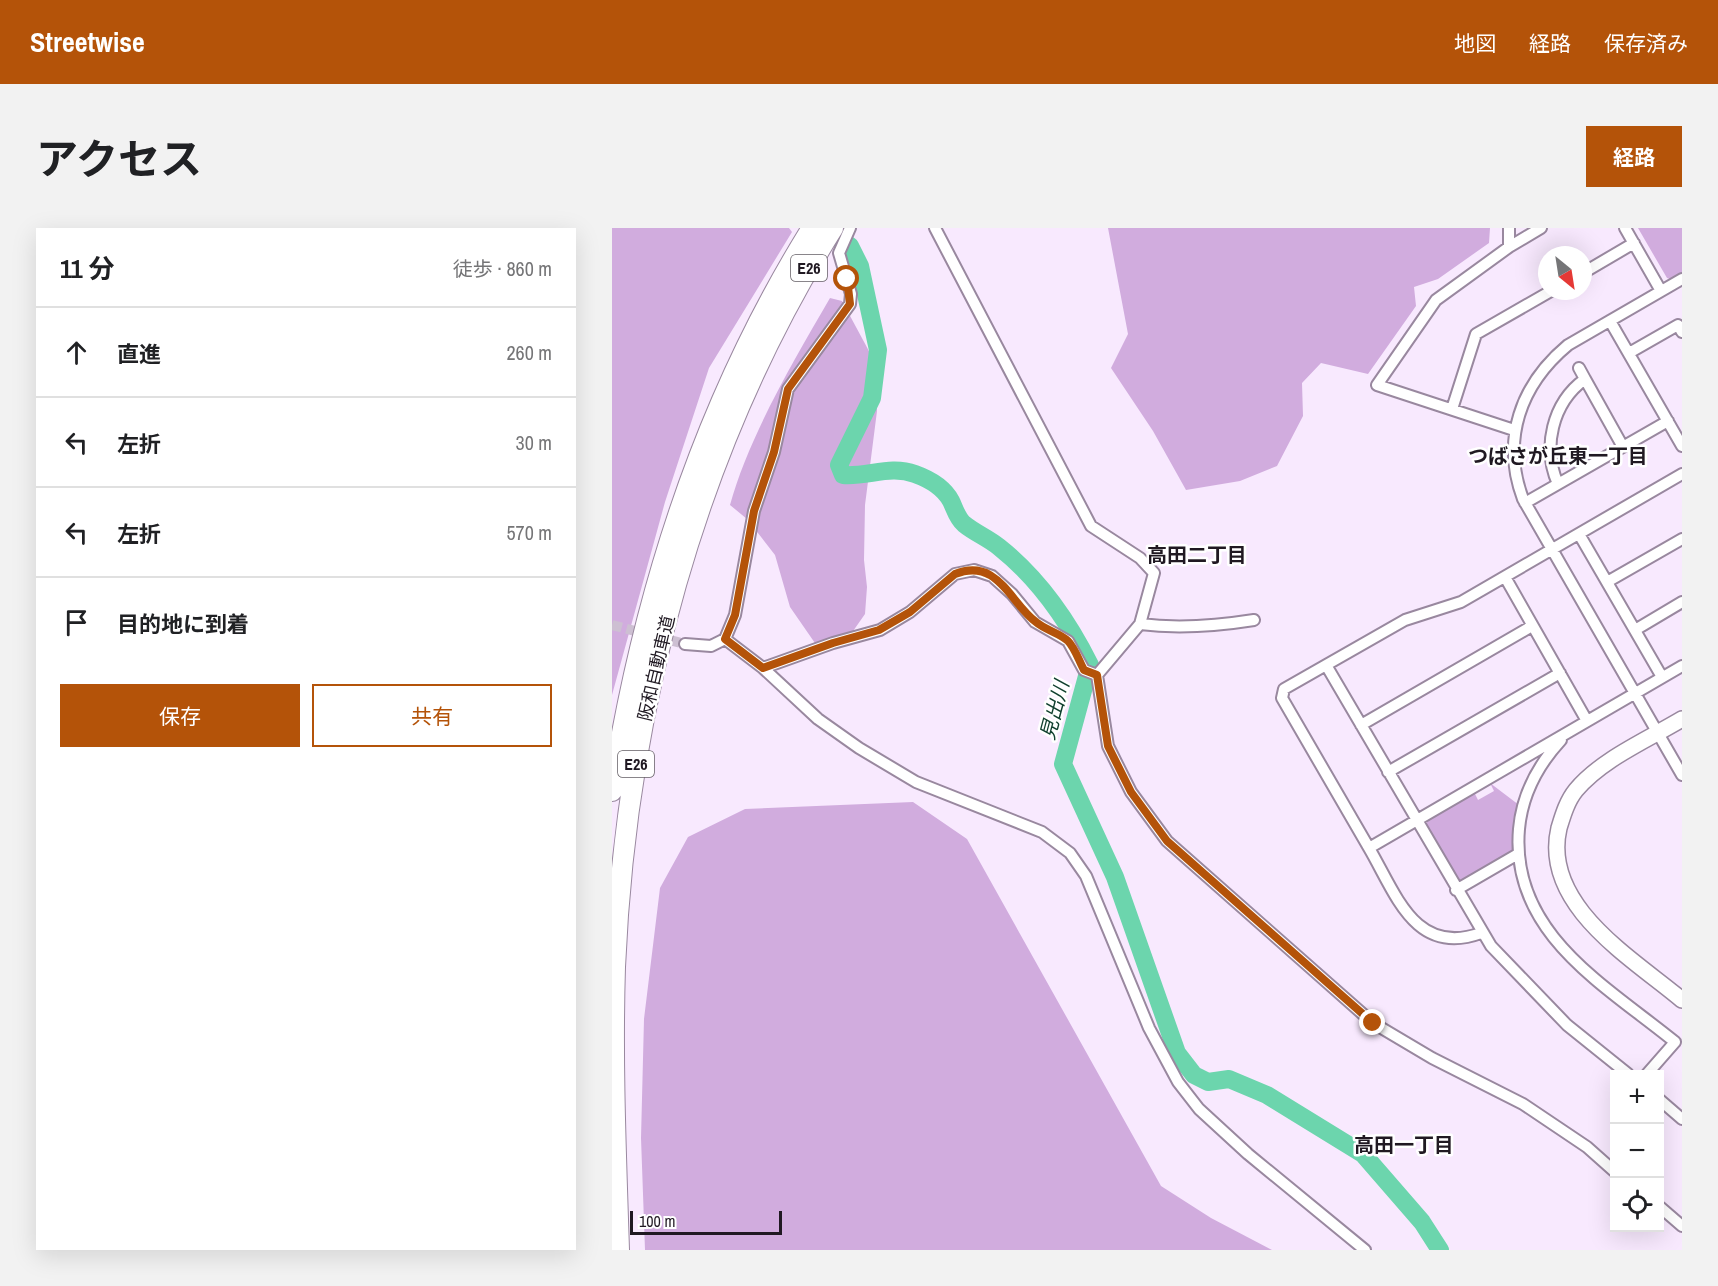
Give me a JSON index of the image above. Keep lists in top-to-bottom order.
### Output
{
  "streets": {
    "highway": ["E26", "阪和自動車道"]
  },
  "districts": ["つばさが丘東一丁目", "高田二丁目", "高田一丁目"],
  "water": ["見出川"],
  "scale_bar": "100 m",
  "north": "bottom right",
  "page": {
    "header": "Streetwise",
    "nav": ["地図", "経路", "保存済み"],
    "title": "アクセス",
    "buttons": [
      "経路",
      ["保存", "共有"]
    ],
    "heading": ["11 分", "徒歩 · 860 m"],
    "list": [
      ["直進", "260 m"],
      ["左折", "30 m"],
      ["左折", "570 m"],
      "目的地に到着"
    ],
    "map_buttons": ["+", "−"],
    "scale": "100 m"
  }
}
